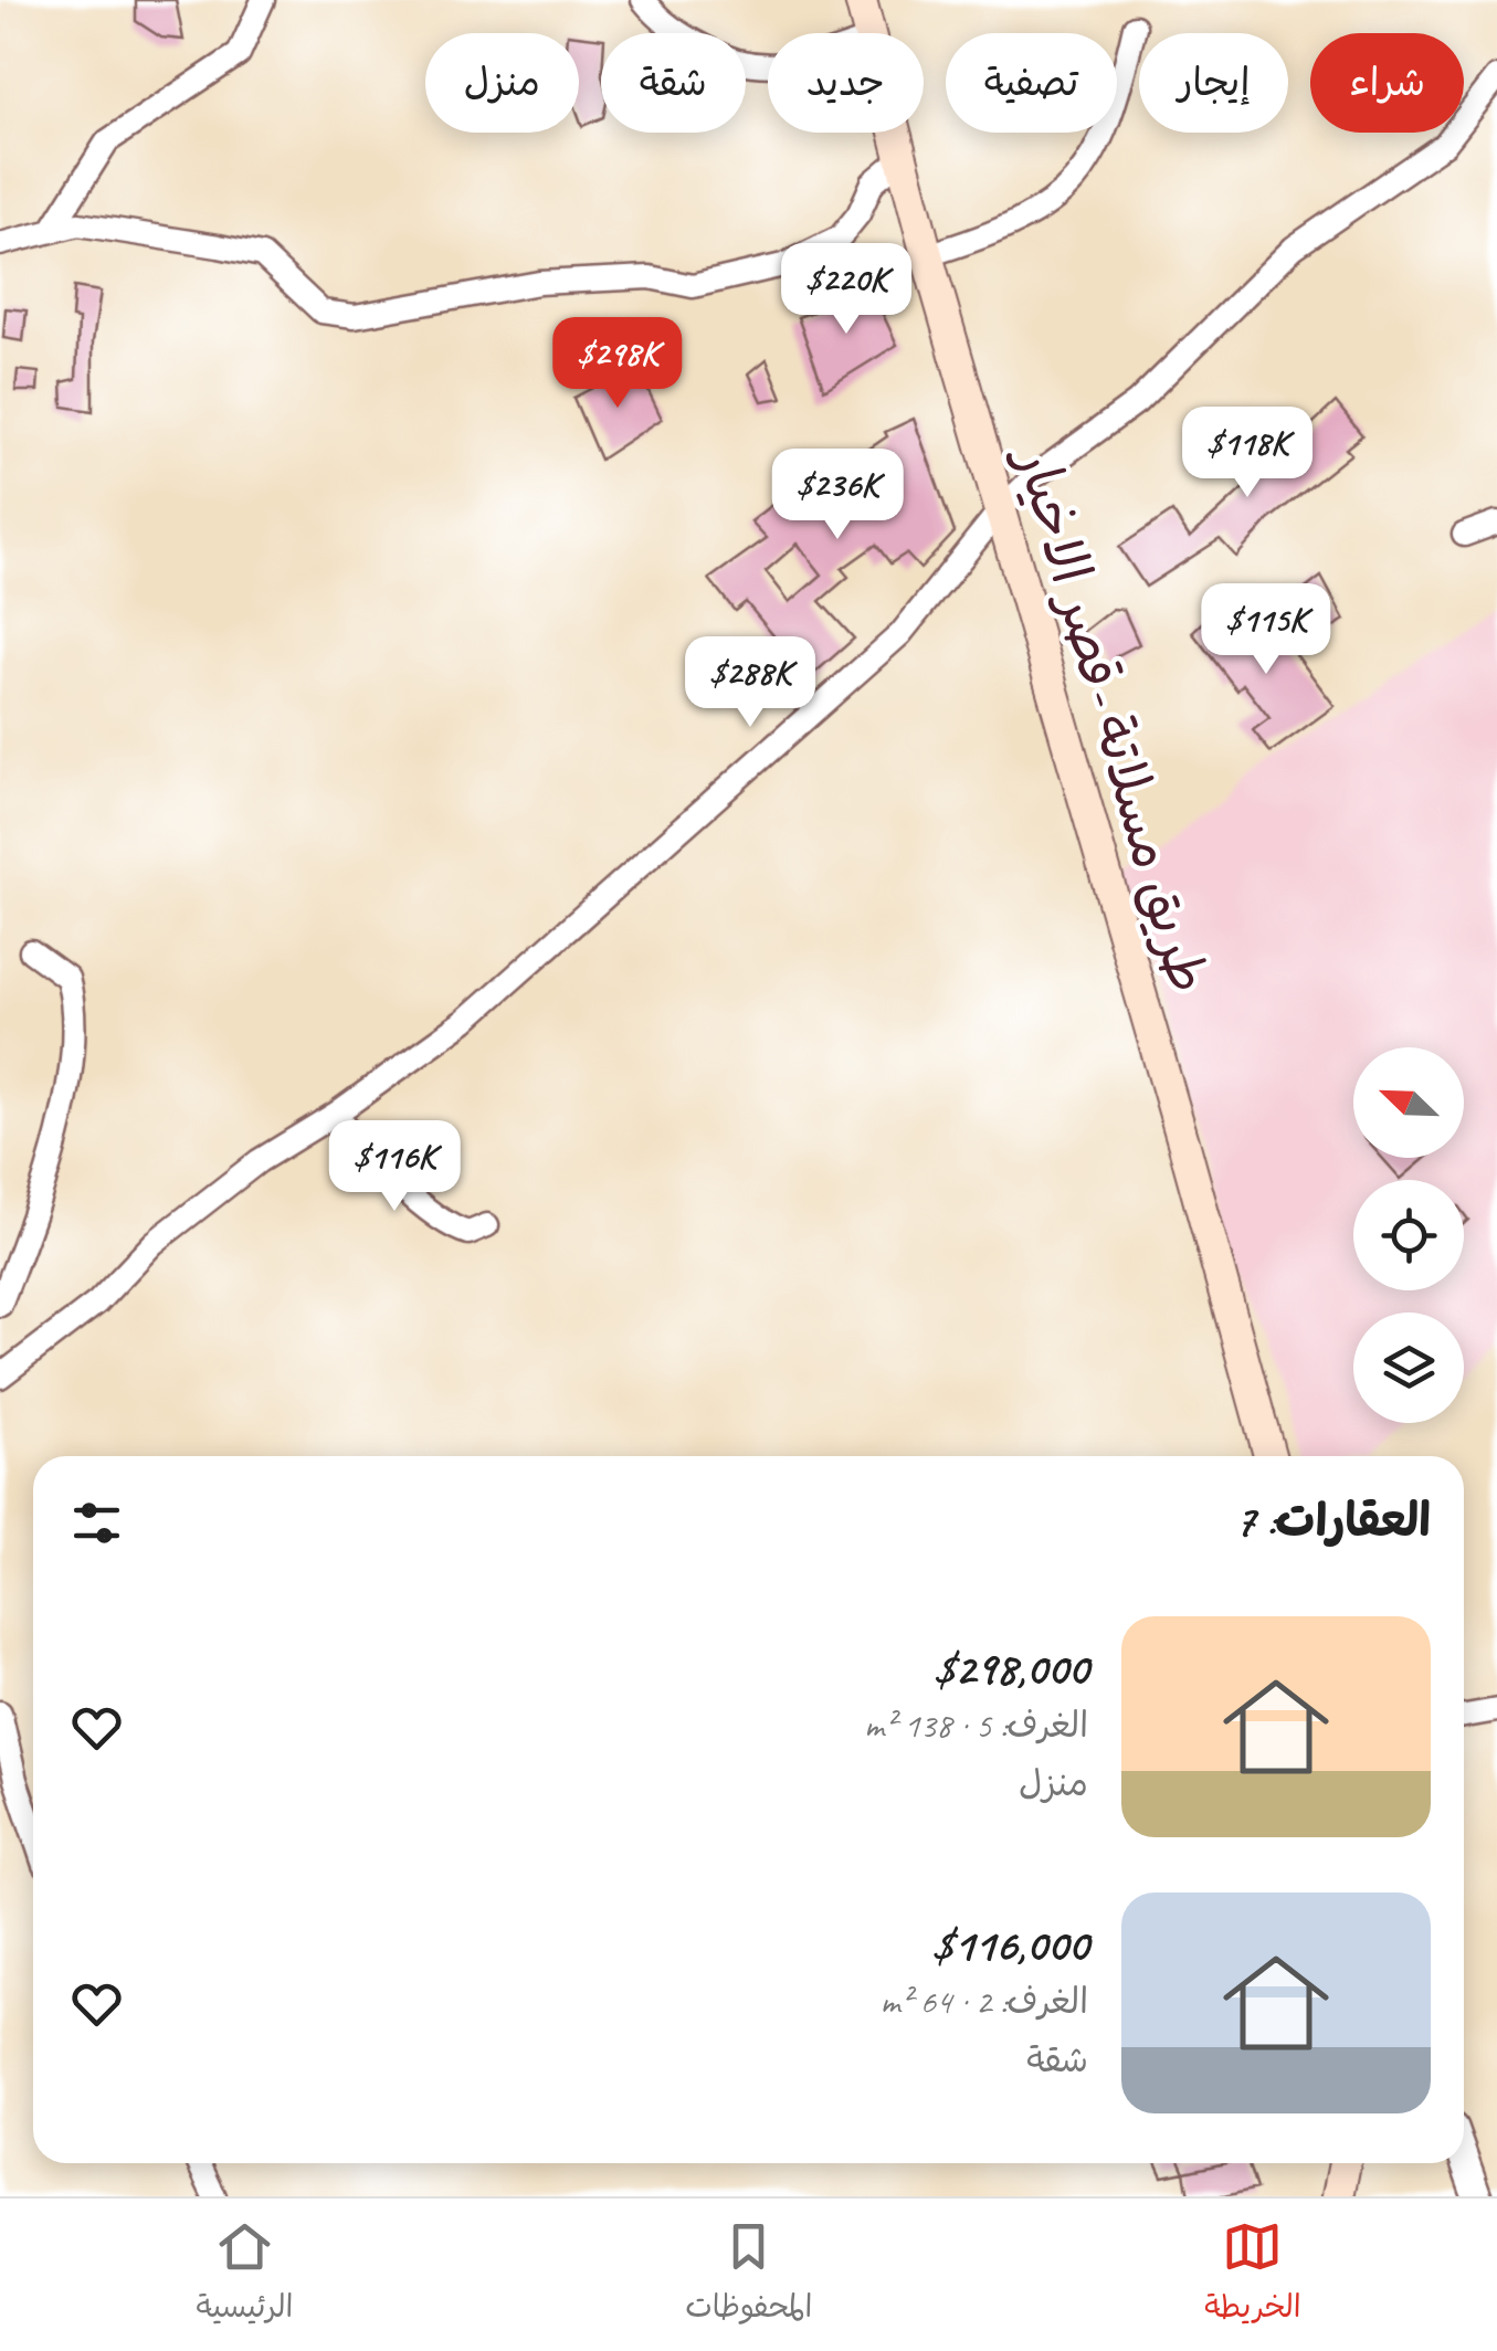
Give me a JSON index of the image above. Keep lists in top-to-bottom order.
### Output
{
  "streets": {
    "main road": ["طريق مسلاتة -قصر الاخيار"]
  },
  "north": "top left",
  "page": {
    "chip": [
      "شراء",
      "إيجار",
      "تصفية",
      "جديد",
      "شقة",
      "منزل"
    ],
    "price": [
      "$220K",
      "$298K",
      "$118K",
      "$236K",
      "$115K",
      "$288K",
      "$116K"
    ],
    "heading": "العقارات: 7",
    "list": [
      {
        "name": "$298,000",
        "note": "الغرف: 5 · 138 m² · منزل"
      },
      {
        "name": "$116,000",
        "note": "الغرف: 2 · 64 m² · شقة"
      }
    ],
    "tabs": ["الخريطة", "المحفوظات", "الرئيسية"]
  }
}
